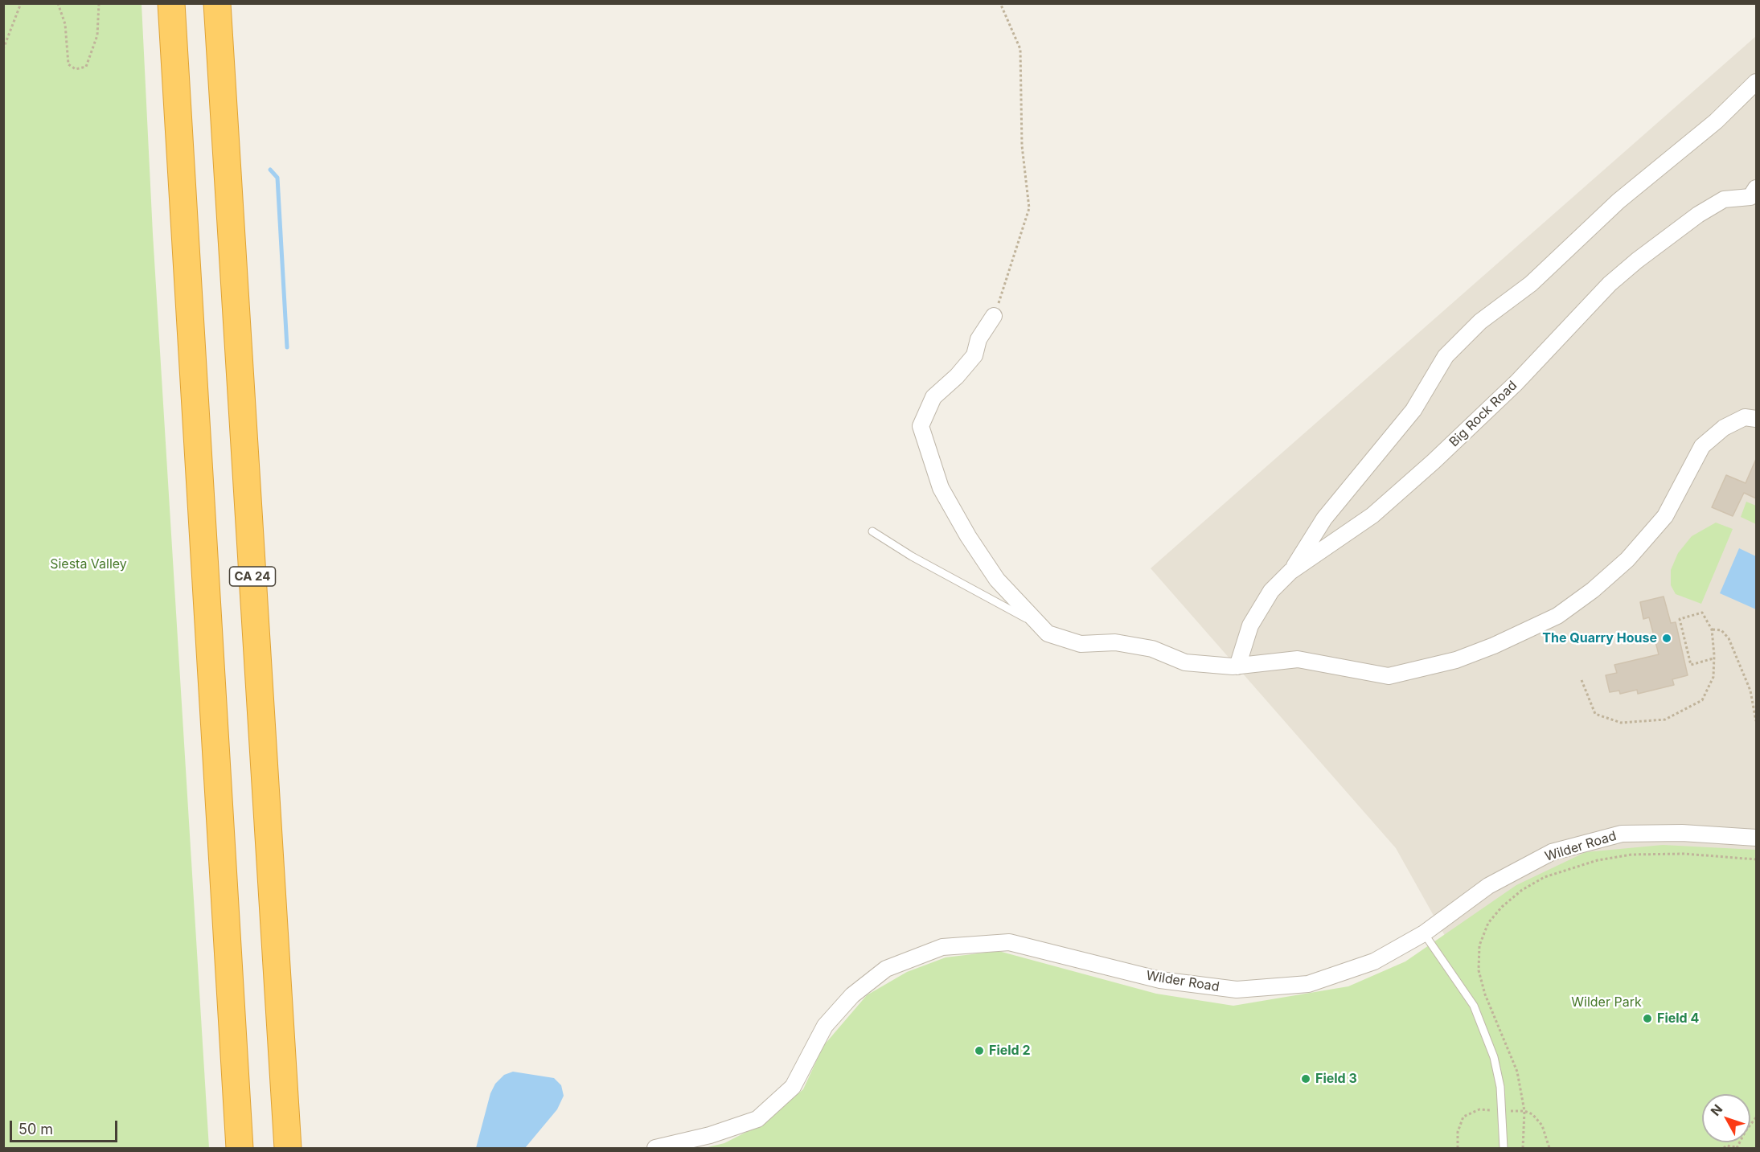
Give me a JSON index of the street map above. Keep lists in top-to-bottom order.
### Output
{
  "streets": {
    "highway": ["CA 24"],
    "street": ["Big Rock Road", "Wilder Road"]
  },
  "parks": ["Siesta Valley", "Wilder Park"],
  "places": [
    "The Quarry House",
    "Field 4",
    "Field 2",
    "Field 3"
  ],
  "scale_bar": "50 m",
  "north": "top left"
}
